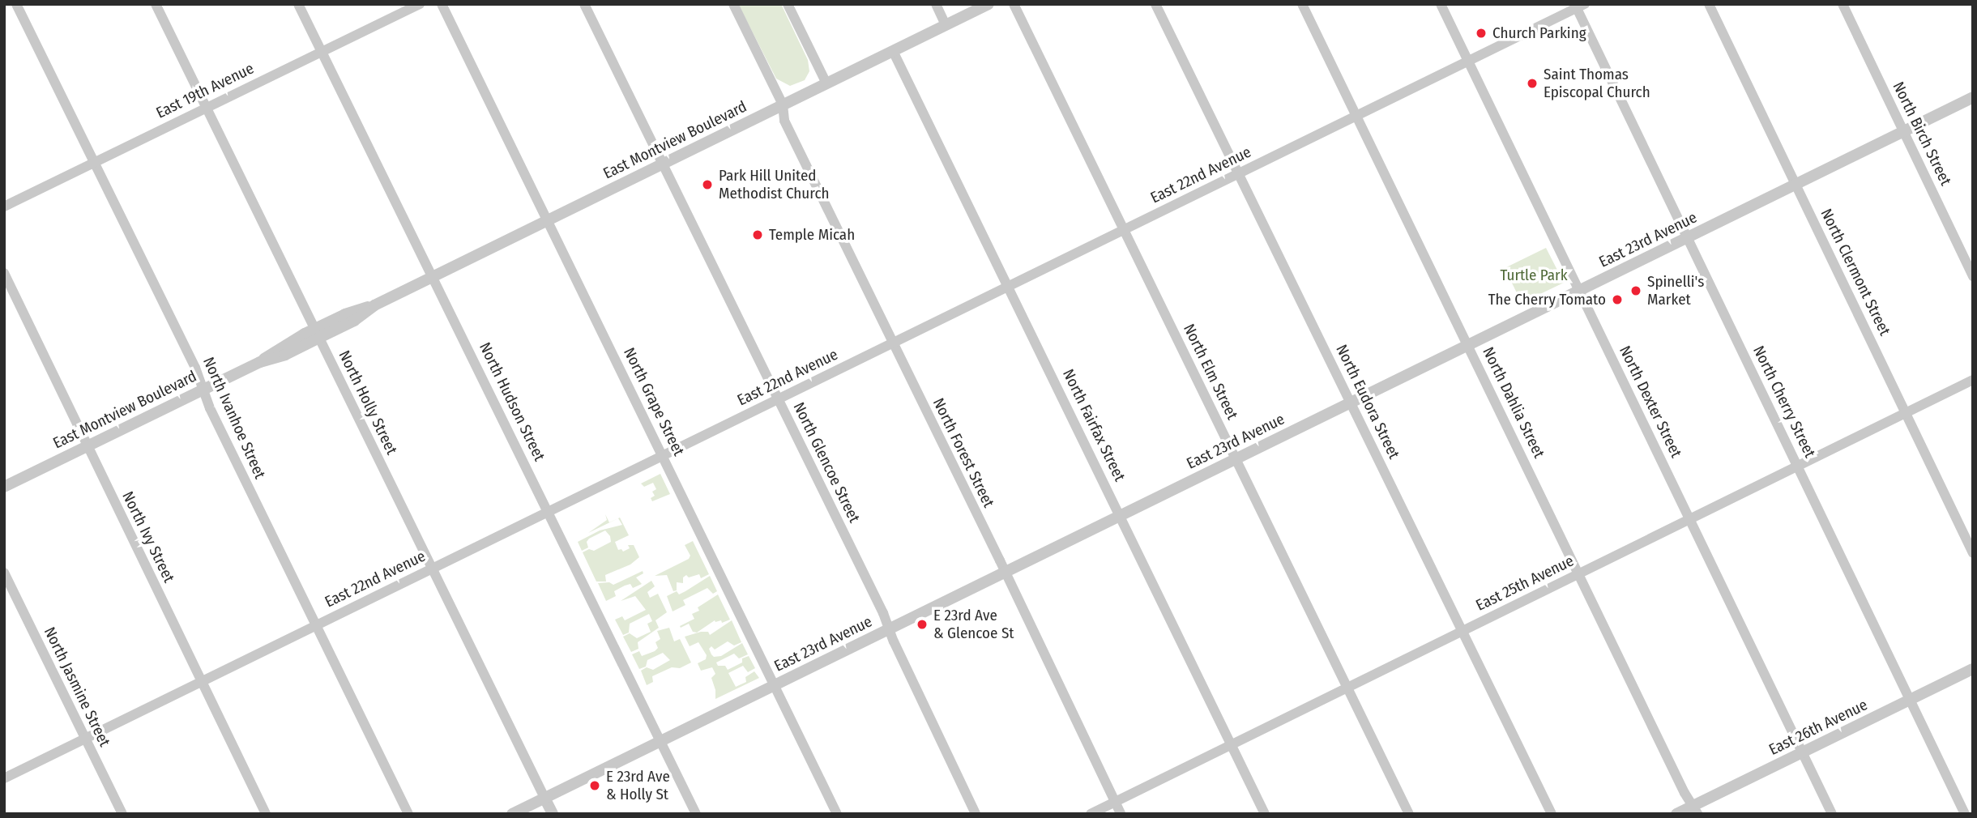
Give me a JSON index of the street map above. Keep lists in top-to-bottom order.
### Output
{
  "streets": {
    "street": [
      "East 19th Avenue",
      "North Birch Street",
      "East Montview Boulevard",
      "East 22nd Avenue",
      "East 23rd Avenue",
      "North Clermont Street",
      "North Elm Street",
      "North Hudson Street",
      "North Grape Street",
      "North Eudora Street",
      "North Dexter Street",
      "North Cherry Street",
      "North Holly Street",
      "North Dahlia Street",
      "North Ivanhoe Street",
      "North Fairfax Street",
      "North Forest Street",
      "North Glencoe Street",
      "North Ivy Street",
      "East 25th Avenue",
      "North Jasmine Street",
      "East 26th Avenue"
    ]
  },
  "crossings": [
    ["East 19th Avenue", "North Hudson Street"],
    ["East 19th Avenue", "North Holly Street"],
    ["East 19th Avenue", "North Ivanhoe Street"],
    ["North Birch Street", "East 23rd Avenue"],
    ["East Montview Boulevard", "North Hudson Street"],
    ["East Montview Boulevard", "North Grape Street"],
    ["East Montview Boulevard", "North Holly Street"],
    ["East Montview Boulevard", "North Ivanhoe Street"],
    ["East Montview Boulevard", "North Fairfax Street"],
    ["East Montview Boulevard", "North Forest Street"],
    ["East Montview Boulevard", "North Glencoe Street"],
    ["East Montview Boulevard", "North Ivy Street"],
    ["East 22nd Avenue", "North Elm Street"],
    ["East 22nd Avenue", "North Hudson Street"],
    ["East 22nd Avenue", "North Grape Street"],
    ["East 22nd Avenue", "North Eudora Street"],
    ["East 22nd Avenue", "North Dexter Street"],
    ["East 22nd Avenue", "North Cherry Street"],
    ["East 22nd Avenue", "North Holly Street"],
    ["East 22nd Avenue", "North Dahlia Street"],
    ["East 22nd Avenue", "North Ivanhoe Street"],
    ["East 22nd Avenue", "North Fairfax Street"],
    ["East 22nd Avenue", "North Forest Street"],
    ["East 22nd Avenue", "North Glencoe Street"],
    ["East 22nd Avenue", "North Ivy Street"],
    ["East 22nd Avenue", "North Jasmine Street"],
    ["East 23rd Avenue", "North Clermont Street"],
    ["East 23rd Avenue", "North Elm Street"],
    ["East 23rd Avenue", "North Hudson Street"],
    ["East 23rd Avenue", "North Grape Street"],
    ["East 23rd Avenue", "North Eudora Street"],
    ["East 23rd Avenue", "North Dexter Street"],
    ["East 23rd Avenue", "North Cherry Street"],
    ["East 23rd Avenue", "North Holly Street"],
    ["East 23rd Avenue", "North Dahlia Street"],
    ["East 23rd Avenue", "North Fairfax Street"],
    ["East 23rd Avenue", "North Forest Street"],
    ["East 23rd Avenue", "North Glencoe Street"],
    ["North Clermont Street", "East 25th Avenue"],
    ["North Elm Street", "East 25th Avenue"],
    ["North Eudora Street", "East 25th Avenue"],
    ["North Dexter Street", "East 25th Avenue"],
    ["North Dexter Street", "East 26th Avenue"],
    ["North Cherry Street", "East 25th Avenue"],
    ["North Cherry Street", "East 26th Avenue"],
    ["North Dahlia Street", "East 25th Avenue"],
    ["North Dahlia Street", "East 26th Avenue"],
    ["North Fairfax Street", "East 25th Avenue"],
    ["North Forest Street", "East 25th Avenue"]
  ],
  "parks": ["Turtle Park"],
  "places": [
    "Church Parking",
    "Saint Thomas Episcopal Church",
    "Park Hill United Methodist Church",
    "Temple Micah",
    "Spinelli's Market",
    "The Cherry Tomato",
    "E 23rd Ave & Glencoe St",
    "E 23rd Ave & Holly St"
  ]
}
